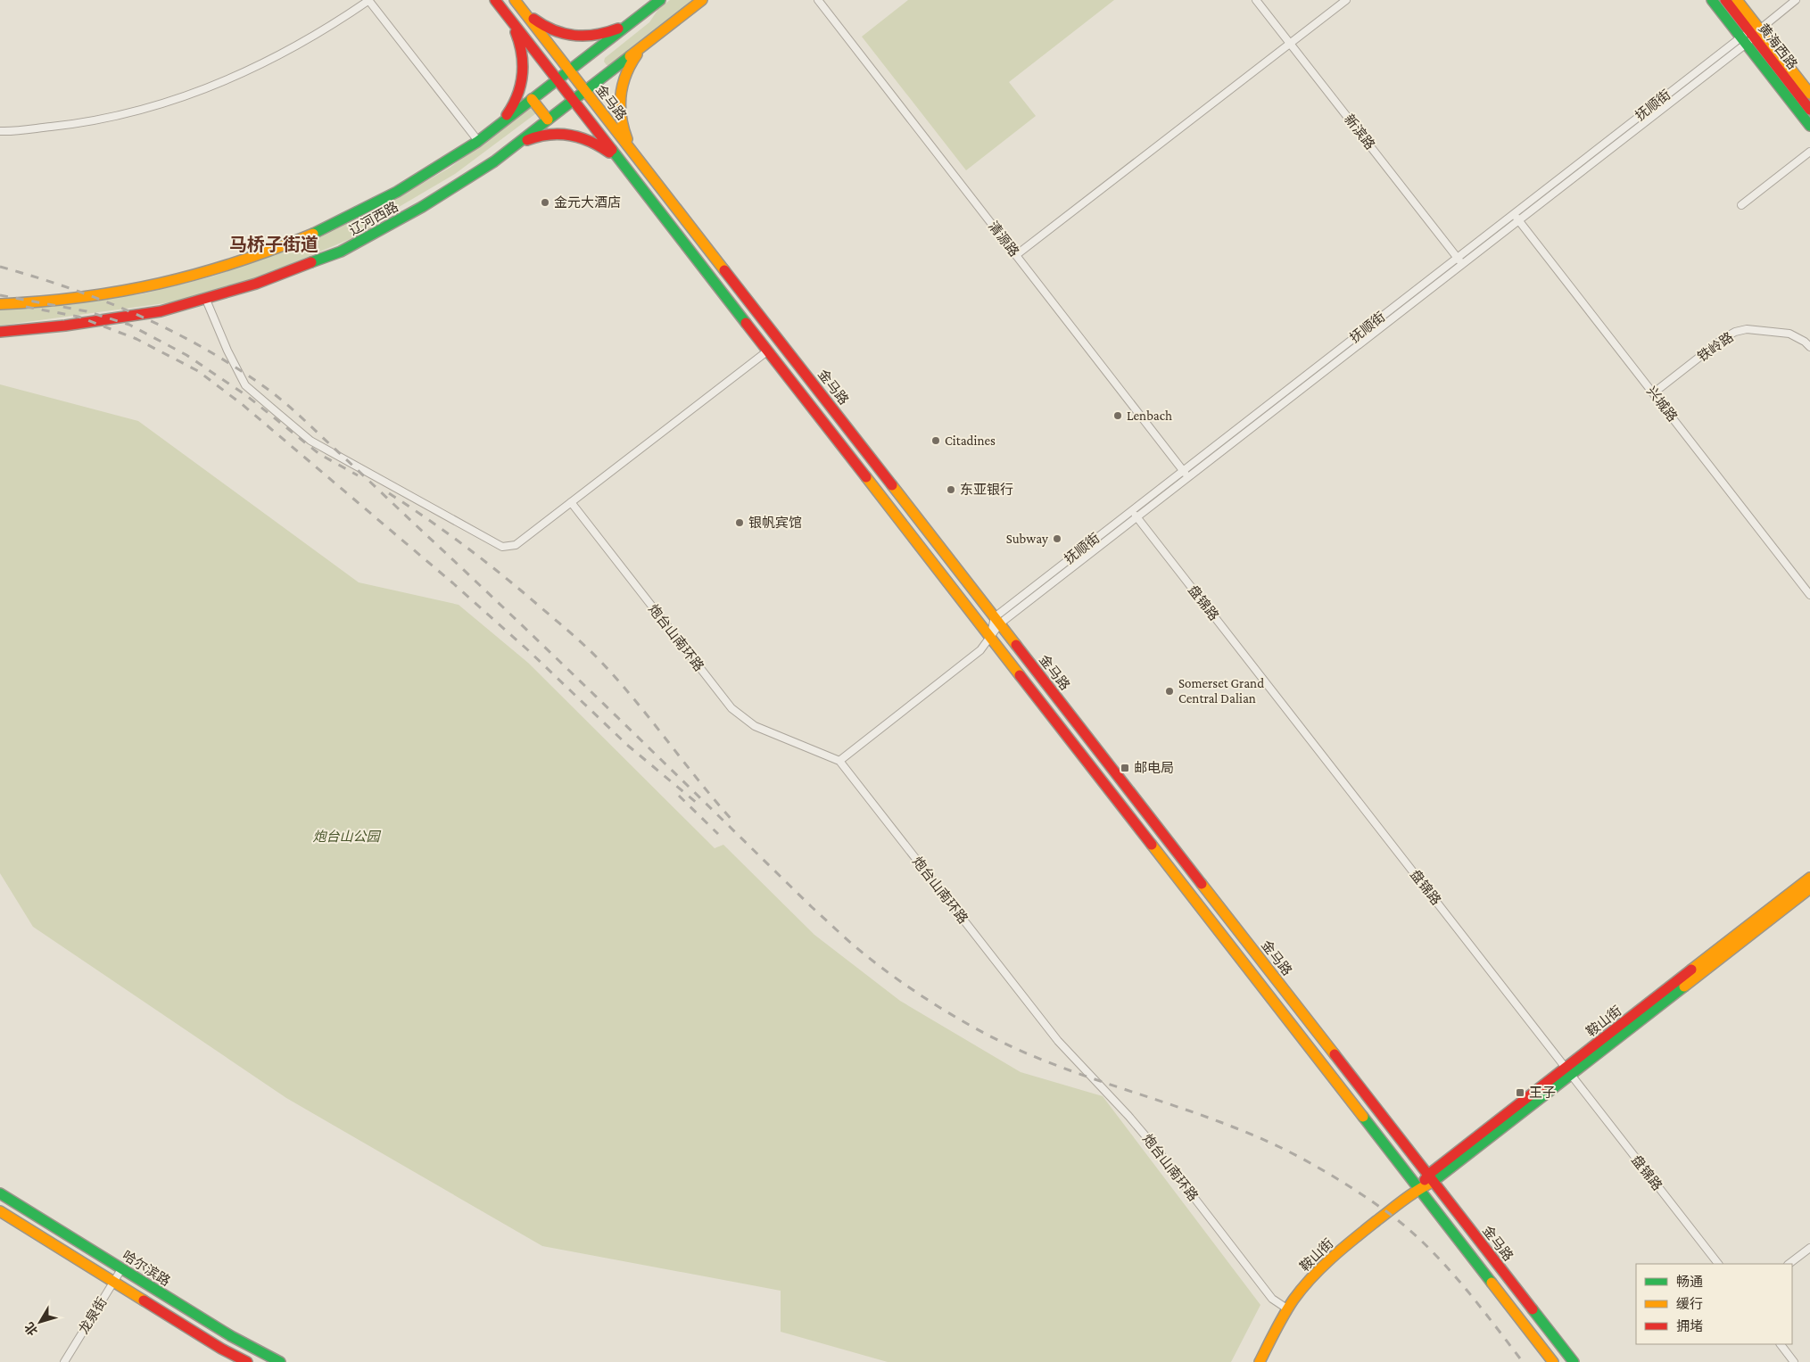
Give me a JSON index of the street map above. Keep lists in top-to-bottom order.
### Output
{
  "streets": {
    "main road": [
      "黄海西路",
      "金马路",
      "辽河西路",
      "鞍山街",
      "哈尔滨路"
    ],
    "street": [
      "抚顺街",
      "新滨路",
      "清源路",
      "铁岭路",
      "兴城路",
      "盘锦路",
      "炮台山南环路",
      "龙泉街"
    ]
  },
  "crossings": [
    ["黄海西路", "抚顺街"],
    ["金马路", "抚顺街"],
    ["金马路", "辽河西路"],
    ["金马路", "鞍山街"],
    ["抚顺街", "新滨路"],
    ["抚顺街", "清源路"],
    ["抚顺街", "兴城路"],
    ["抚顺街", "盘锦路"],
    ["抚顺街", "炮台山南环路"],
    ["铁岭路", "兴城路"],
    ["盘锦路", "鞍山街"],
    ["炮台山南环路", "鞍山街"],
    ["哈尔滨路", "龙泉街"]
  ],
  "districts": ["马桥子街道"],
  "parks": ["炮台山公园"],
  "places": {
    "other": [
      "金元大酒店",
      "Lenbach",
      "Citadines",
      "东亚银行",
      "银帆宾馆",
      "Subway",
      "Somerset Grand Central Dalian"
    ],
    "transit": ["邮电局", "王子"]
  },
  "legend": ["畅通", "缓行", "拥堵"],
  "north": "bottom left"
}
